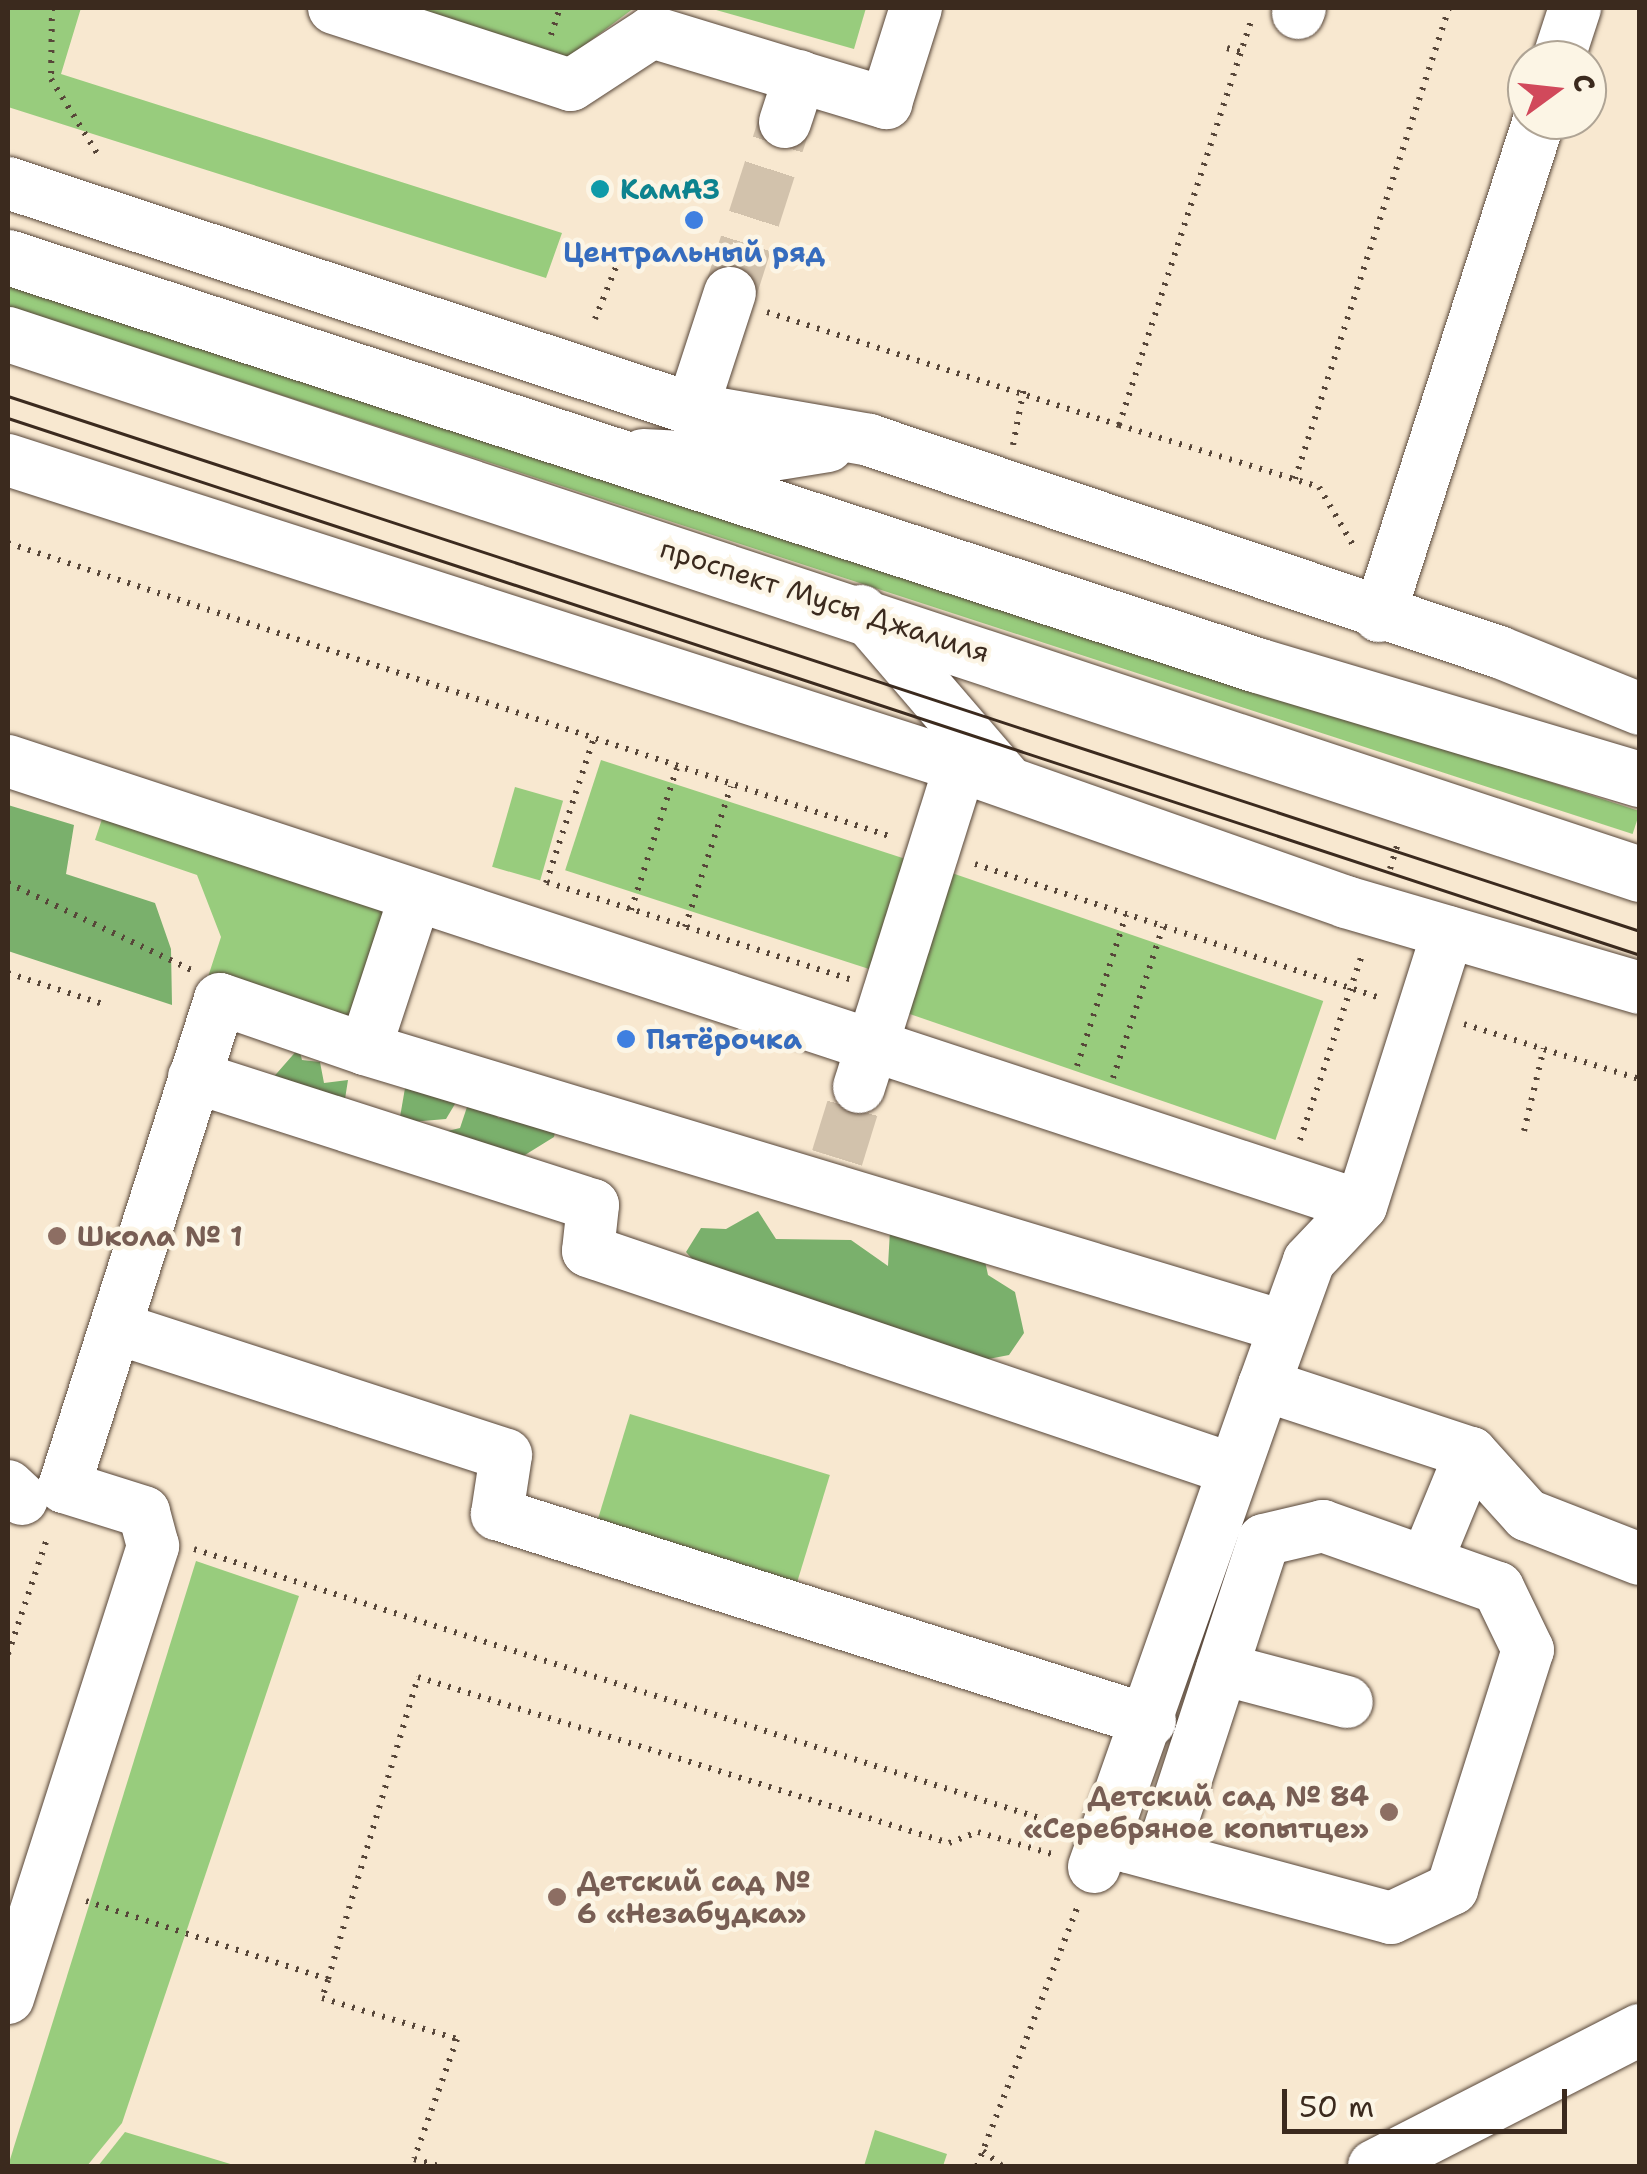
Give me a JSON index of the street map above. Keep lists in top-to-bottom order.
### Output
{
  "streets": {
    "main road": ["проспект Мусы Джалиля"]
  },
  "places": [
    "КамАЗ",
    "Центральный ряд",
    "Пятёрочка",
    "Школа № 1",
    "Детский сад № 84 «Серебряное копытце»",
    "Детский сад № 6 «Незабудка»"
  ],
  "scale_bar": "50 m",
  "north": "right"
}
